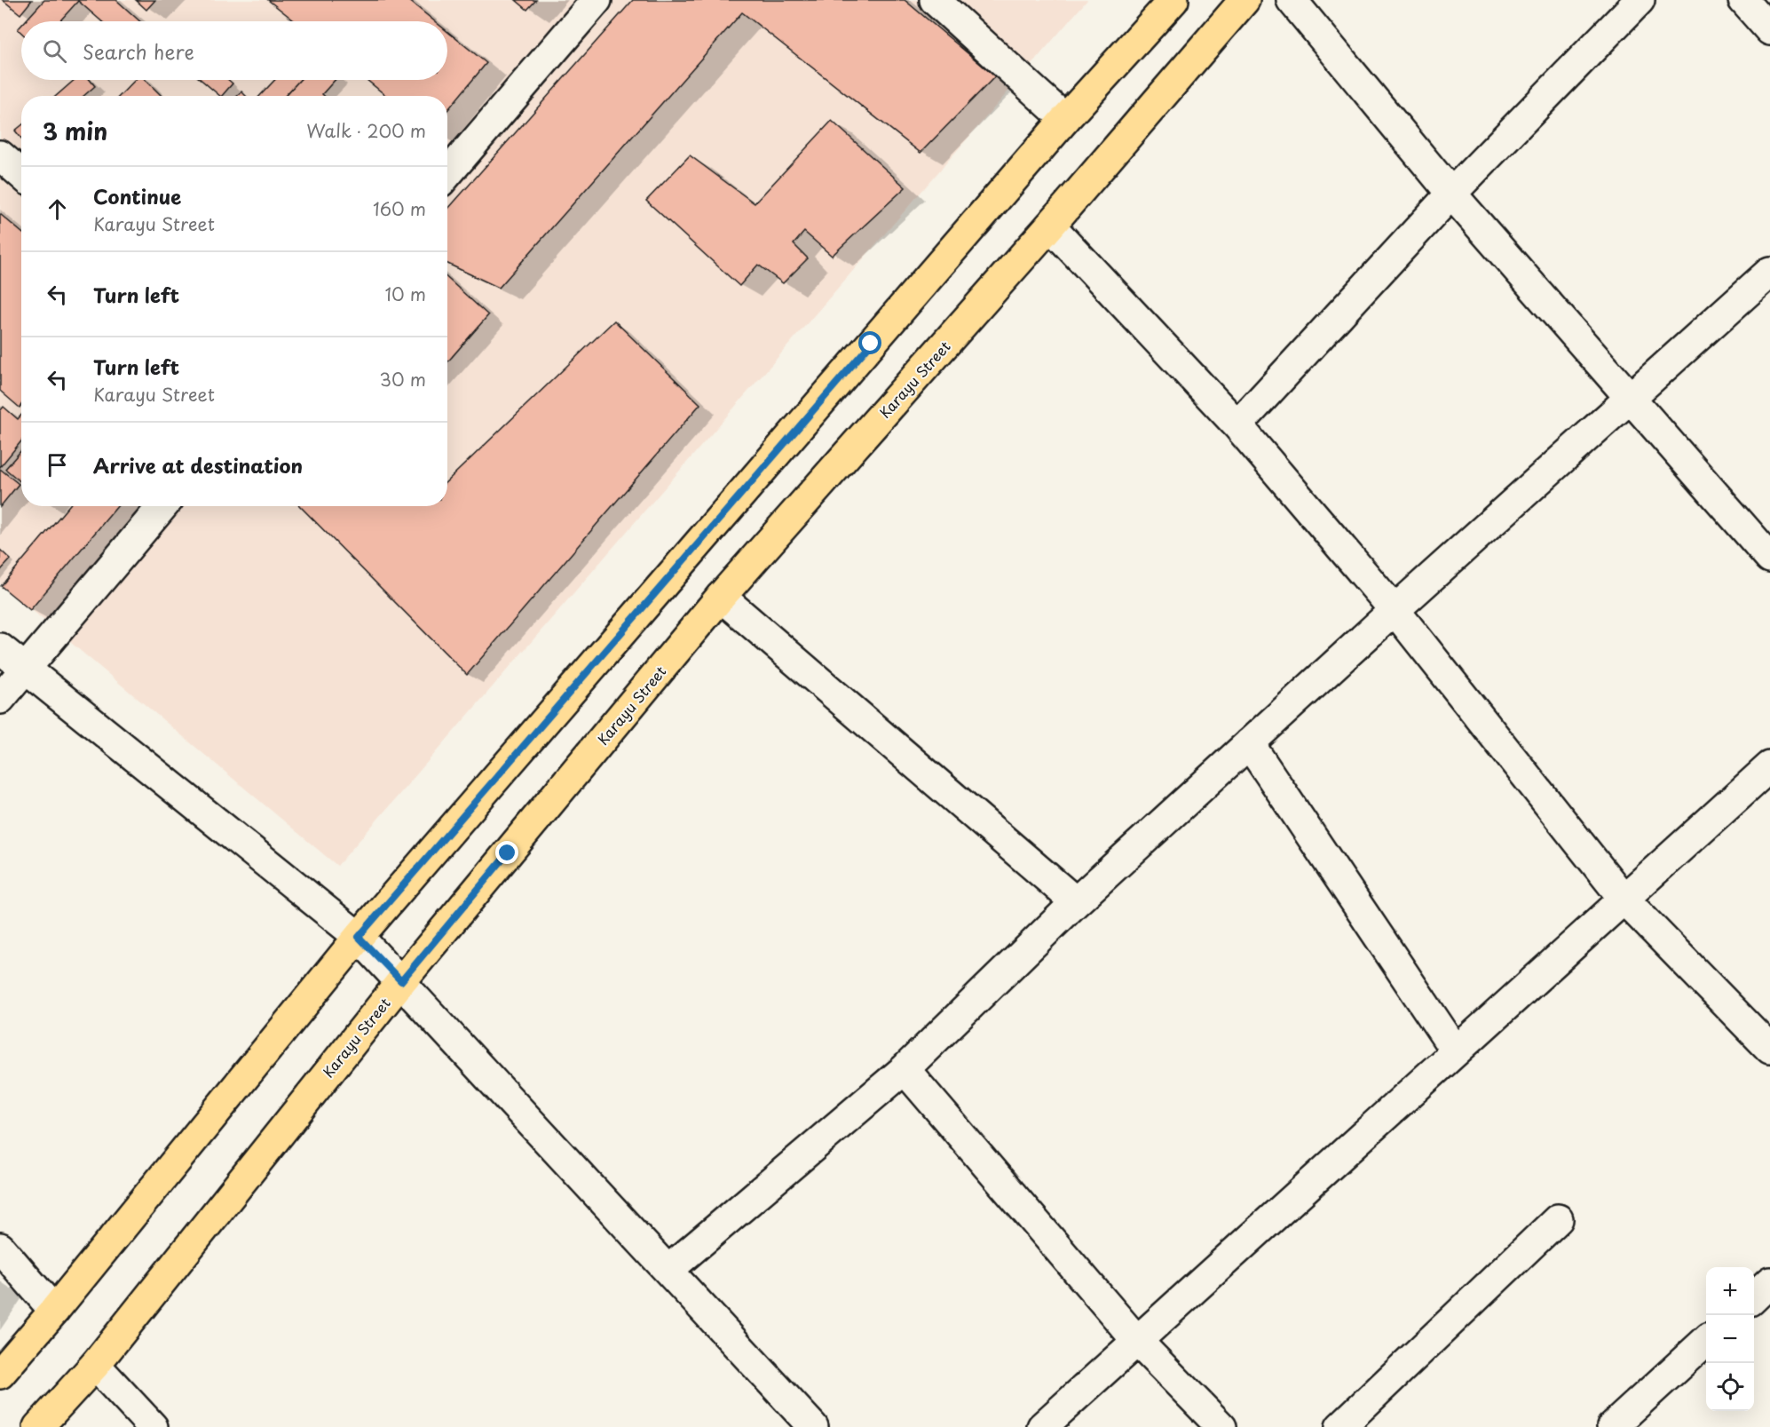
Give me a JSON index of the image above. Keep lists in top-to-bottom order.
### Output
{
  "streets": {
    "main road": ["Karayu Street"]
  },
  "page": {
    "search": "Search here",
    "heading": ["3 min", "Walk · 200 m"],
    "list": [
      ["Continue", "Karayu Street", "160 m"],
      ["Turn left", "10 m"],
      ["Turn left", "Karayu Street", "30 m"],
      "Arrive at destination"
    ],
    "map_buttons": ["+", "−"]
  }
}
